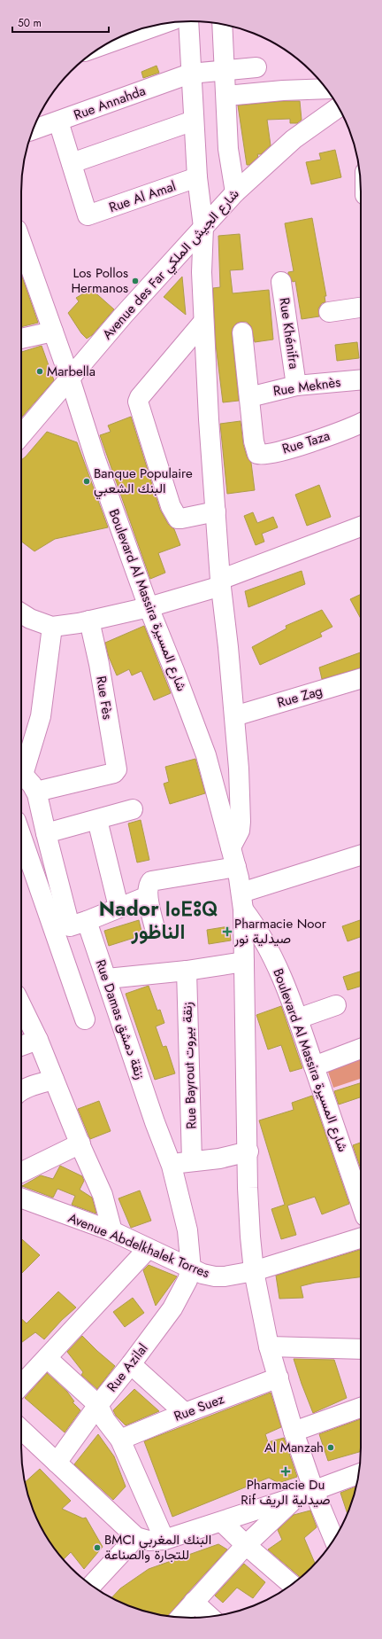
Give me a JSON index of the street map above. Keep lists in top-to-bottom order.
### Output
{
  "streets": {
    "street": [
      "Rue Annahda",
      "Rue Al Amal",
      "Avenue des Far شارع الجيش الملكي",
      "Rue Khénifra",
      "Rue Meknès",
      "Rue Taza",
      "Boulevard Al Massira شارع المسيرة",
      "Rue Zag",
      "Rue Fès",
      "Rue Damas زنقة دمشق",
      "Rue Bayrout زنقة بيروت",
      "Avenue Abdelkhalek Torres",
      "Rue Azilal",
      "Rue Suez"
    ]
  },
  "crossings": [
    ["Avenue des Far شارع الجيش الملكي", "Boulevard Al Massira شارع المسيرة"],
    ["Rue Khénifra", "Rue Meknès"],
    ["Rue Meknès", "Rue Taza"],
    ["Rue Fès", "Rue Damas زنقة دمشق"],
    ["Rue Damas زنقة دمشق", "Avenue Abdelkhalek Torres"],
    ["Rue Damas زنقة دمشق", "Rue Azilal"],
    ["Avenue Abdelkhalek Torres", "Rue Azilal"]
  ],
  "districts": ["Nador ⵏⴰⴹⵓⵕ الناظور"],
  "places": {
    "other": [
      "Los Pollos Hermanos",
      "Marbella",
      "Banque Populaire البنك الشعبي",
      "Al Manzah",
      "BMCI البنك المغربي للتجارة والصناعة"
    ],
    "health": ["Pharmacie Noor صيدلية نور", "Pharmacie Du Rif صيدلية الريف"]
  },
  "scale_bar": "50 m"
}
